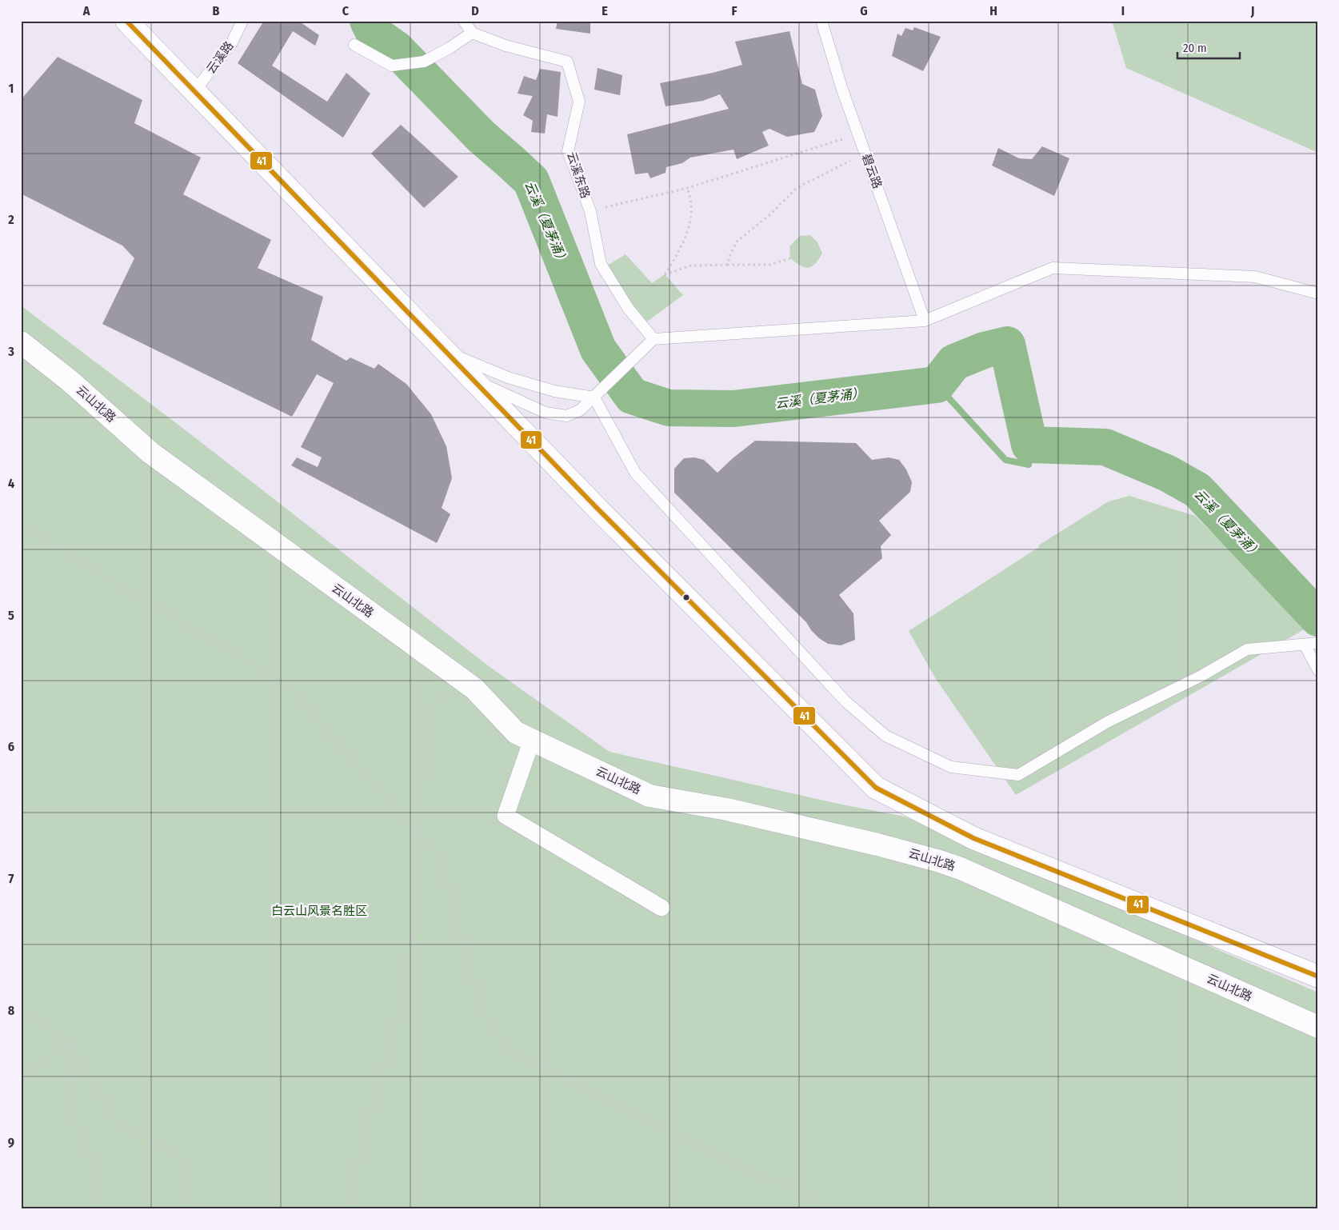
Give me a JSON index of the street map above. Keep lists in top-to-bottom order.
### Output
{
  "streets": {
    "street": ["云山北路"],
    "lane": ["云溪路", "碧云路", "云溪东路"]
  },
  "water": ["云溪（夏茅涌）"],
  "parks": ["白云山风景名胜区"],
  "lines": ["transit line 41"],
  "scale_bar": "20 m",
  "grid": {
    "columns": [
      "A",
      "B",
      "C",
      "D",
      "E",
      "F",
      "G",
      "H",
      "I",
      "J"
    ],
    "rows": [
      "1",
      "2",
      "3",
      "4",
      "5",
      "6",
      "7",
      "8",
      "9"
    ]
  }
}
